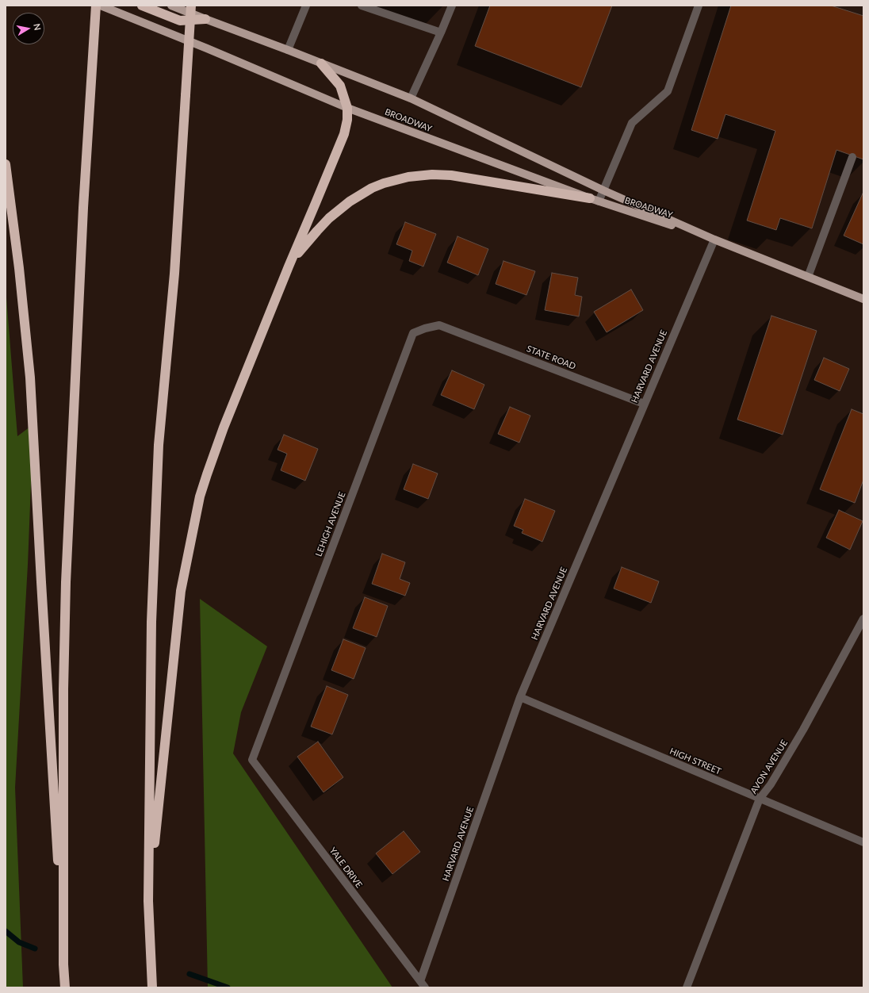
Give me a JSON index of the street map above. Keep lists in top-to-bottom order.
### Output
{
  "streets": {
    "main road": ["BROADWAY"],
    "street": [
      "STATE ROAD",
      "HARVARD AVENUE",
      "LEHIGH AVENUE",
      "HIGH STREET",
      "AVON AVENUE",
      "YALE DRIVE"
    ]
  },
  "crossings": [
    ["BROADWAY", "HARVARD AVENUE"],
    ["STATE ROAD", "HARVARD AVENUE"],
    ["STATE ROAD", "LEHIGH AVENUE"],
    ["HARVARD AVENUE", "HIGH STREET"],
    ["HARVARD AVENUE", "YALE DRIVE"],
    ["LEHIGH AVENUE", "YALE DRIVE"],
    ["HIGH STREET", "AVON AVENUE"]
  ],
  "north": "right"
}
